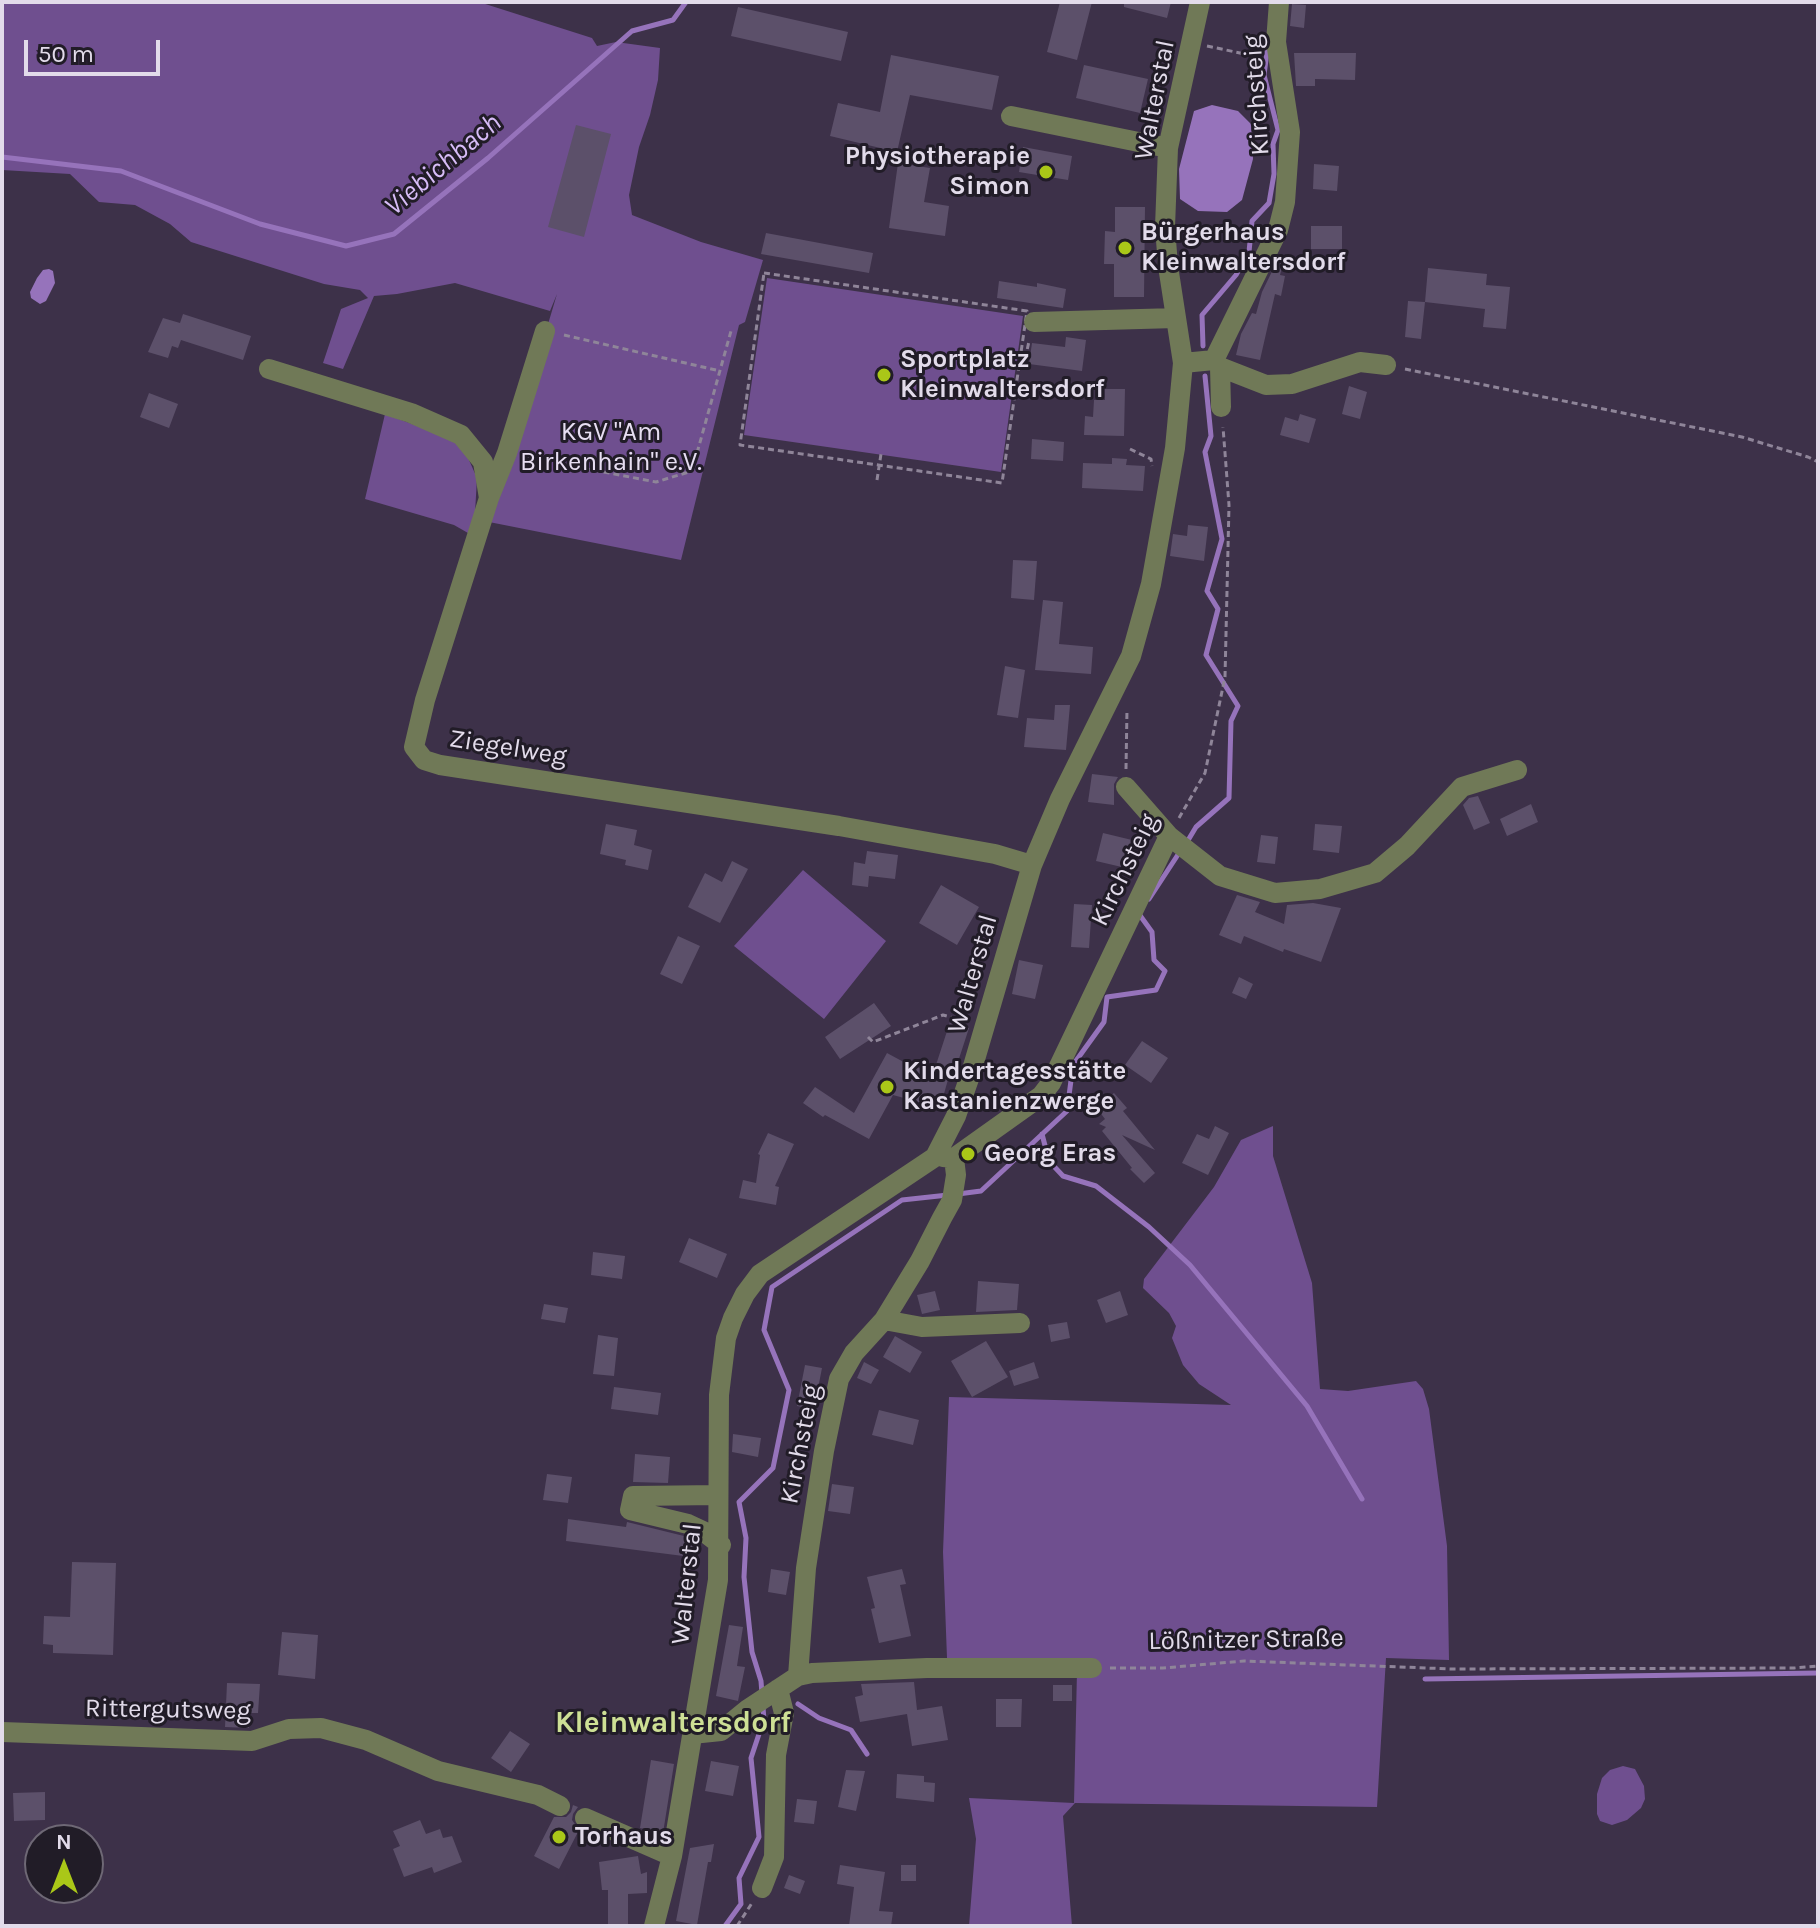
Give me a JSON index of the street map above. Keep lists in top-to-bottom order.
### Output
{
  "streets": {
    "street": [
      "Kirchsteig",
      "Walterstal",
      "Ziegelweg",
      "Rittergutsweg"
    ],
    "path": ["Lößnitzer Straße"]
  },
  "crossings": [
    ["Kirchsteig", "Walterstal"],
    ["Walterstal", "Ziegelweg"]
  ],
  "districts": ["Kleinwaltersdorf"],
  "water": ["Viebichbach"],
  "parks": ["KGV \"Am Birkenhain\" e.V."],
  "places": [
    "Physiotherapie Simon",
    "Bürgerhaus Kleinwaltersdorf",
    "Sportplatz Kleinwaltersdorf",
    "Kindertagesstätte Kastanienzwerge",
    "Georg Eras",
    "Torhaus"
  ],
  "scale_bar": "50 m",
  "north": "top"
}
